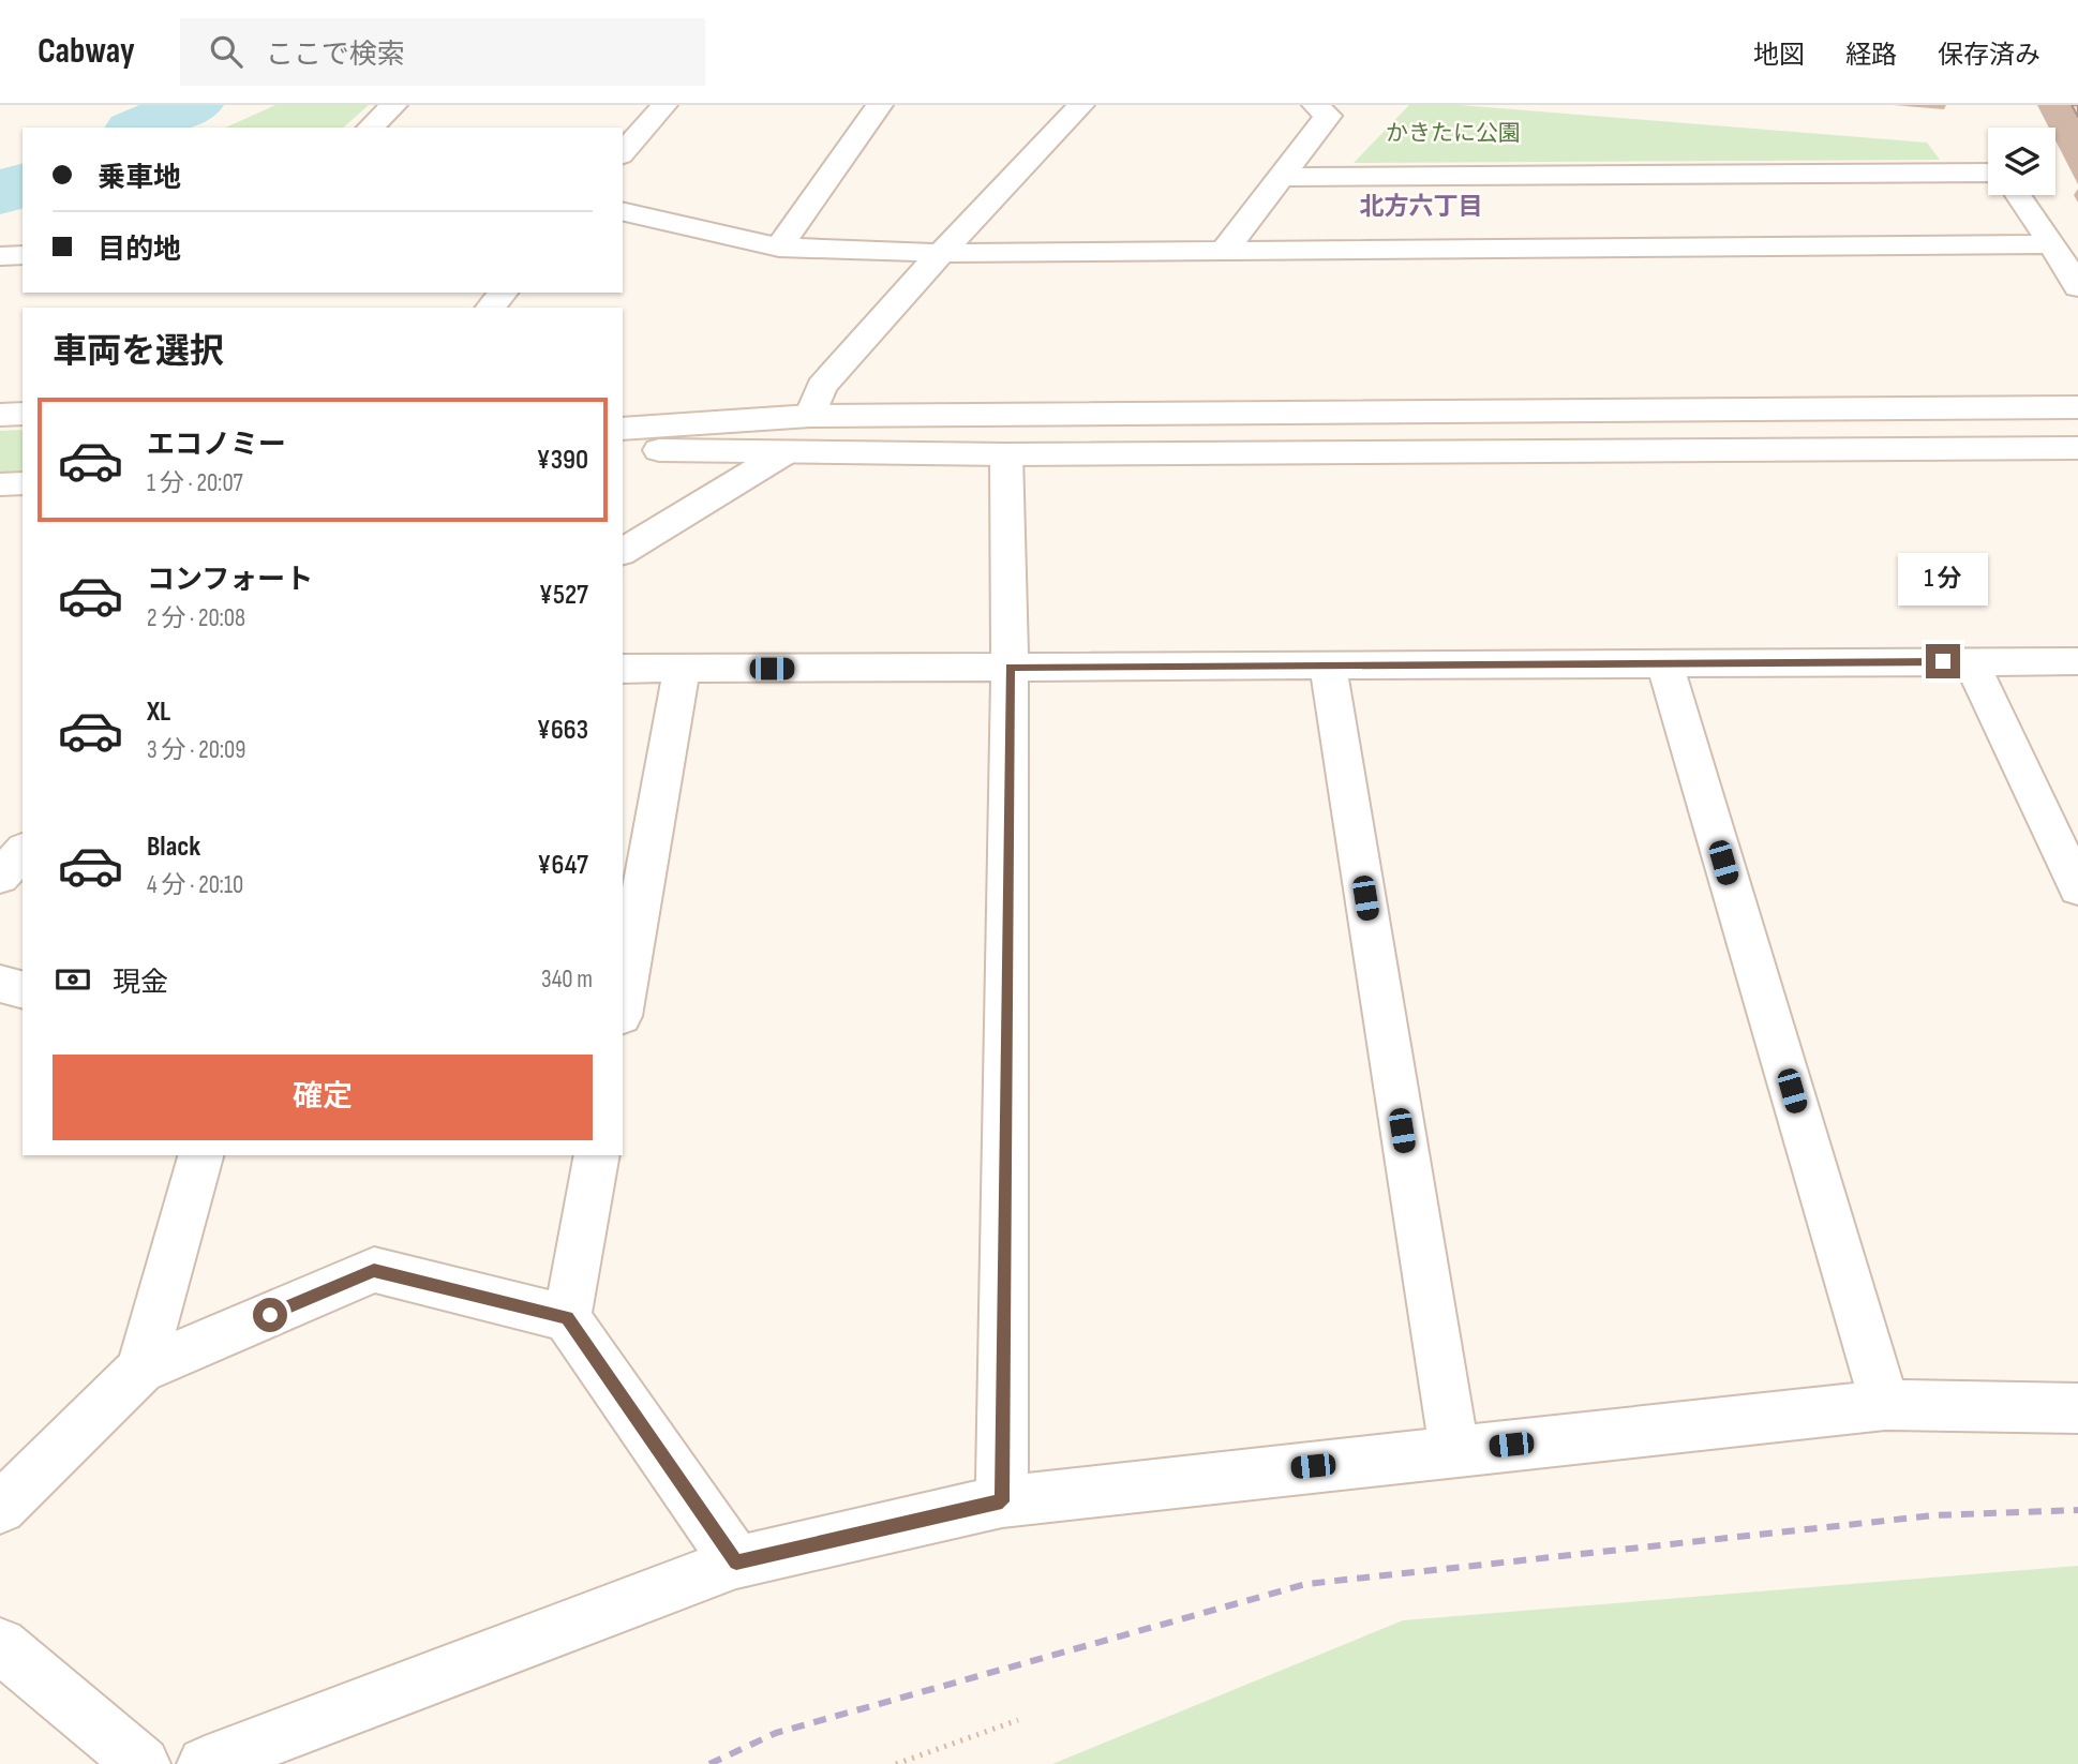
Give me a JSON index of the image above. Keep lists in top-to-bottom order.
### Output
{
  "districts": ["北方六丁目"],
  "parks": ["かきたに公園"],
  "page": {
    "header": "Cabway",
    "search": "ここで検索",
    "nav": ["地図", "経路", "保存済み"],
    "banner": ["乗車地", "目的地"],
    "heading": "車両を選択",
    "list": [
      {
        "name": "エコノミー",
        "note": "1 分 · 20:07",
        "value": "¥390"
      },
      {
        "name": "コンフォート",
        "note": "2 分 · 20:08",
        "value": "¥527"
      },
      {
        "name": "XL",
        "note": "3 分 · 20:09",
        "value": "¥663"
      },
      {
        "name": "Black",
        "note": "4 分 · 20:10",
        "value": "¥647"
      }
    ],
    "bubble": "1 分",
    "pay": ["現金", "340 m"],
    "buttons": "確定"
  }
}
